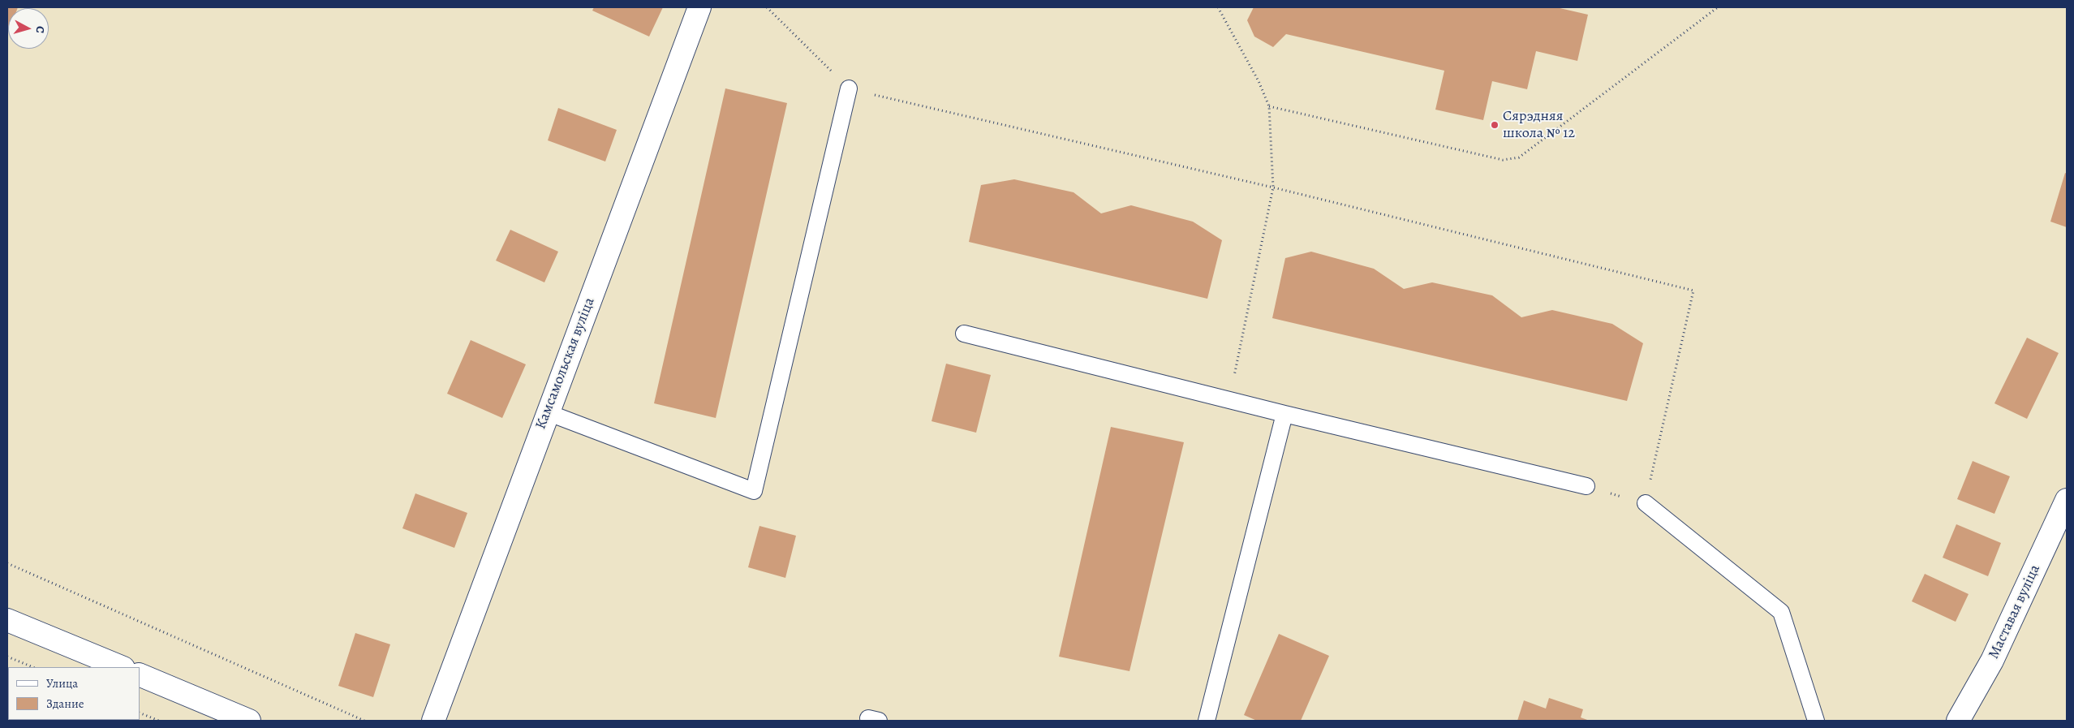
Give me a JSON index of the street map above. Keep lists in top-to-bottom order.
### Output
{
  "streets": {
    "street": ["Камсамольская вуліца", "Маставая вуліца"]
  },
  "places": ["Сярэдняя школа № 12"],
  "legend": ["Улица", "Здание"],
  "north": "right"
}
